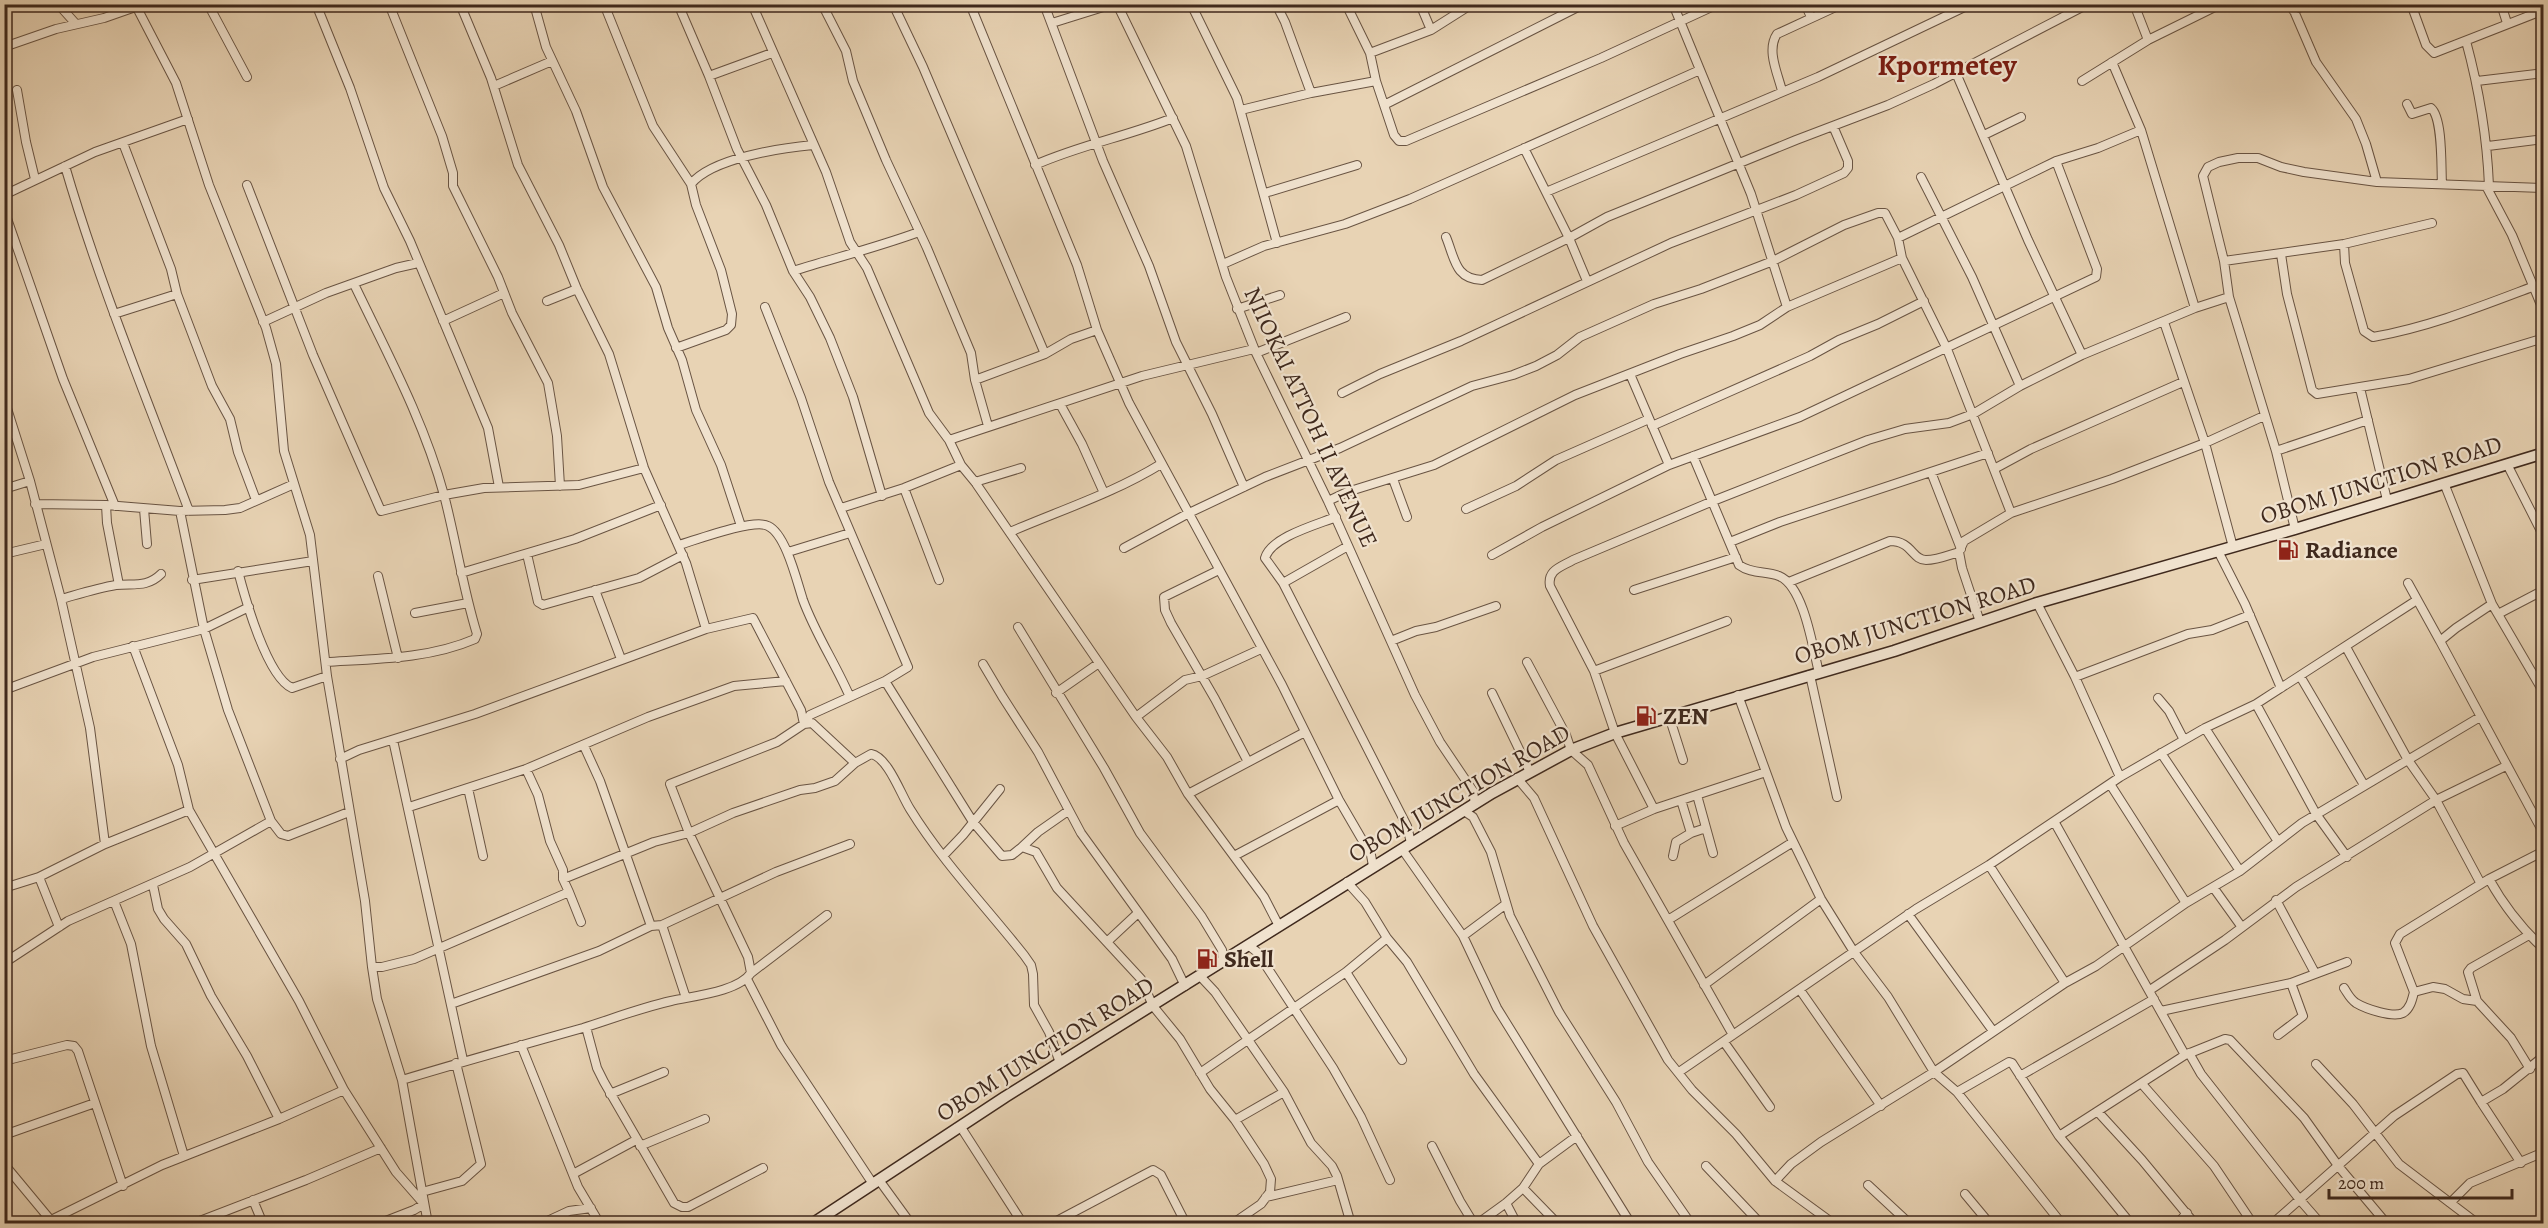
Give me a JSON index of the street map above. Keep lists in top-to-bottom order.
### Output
{
  "streets": {
    "main road": ["OBOM JUNCTION ROAD"],
    "street": ["NIIOKAI ATTOH II AVENUE"]
  },
  "crossings": [
    ["NIIOKAI ATTOH II AVENUE", "OBOM JUNCTION ROAD"]
  ],
  "districts": ["Kpormetey"],
  "places": {
    "fuel station": ["Radiance", "ZEN", "Shell"]
  },
  "scale_bar": "200 m"
}
